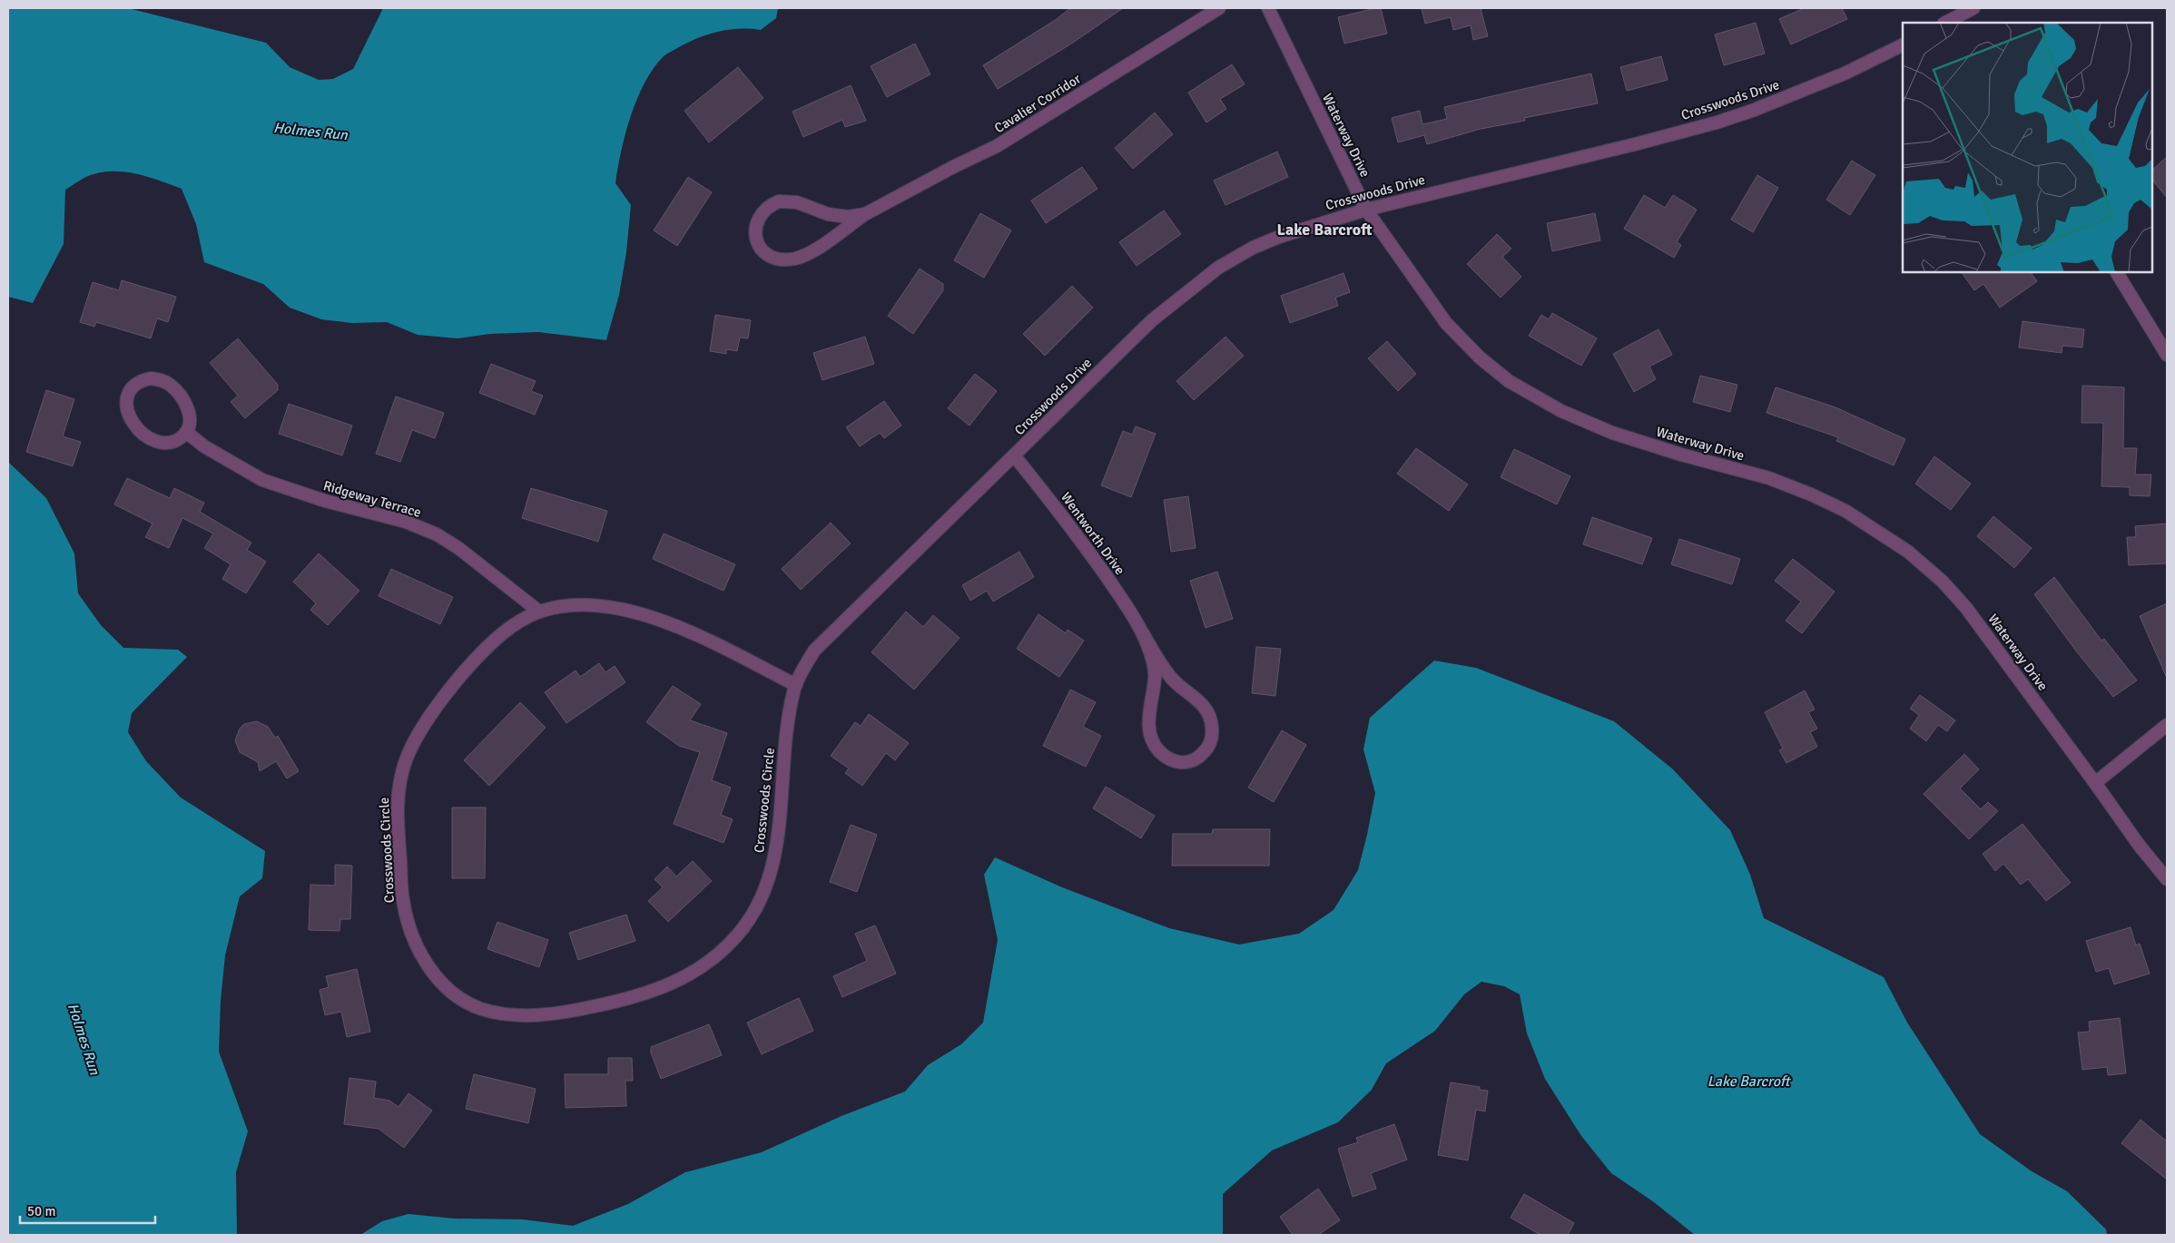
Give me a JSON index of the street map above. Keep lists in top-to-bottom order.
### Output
{
  "streets": {
    "street": [
      "Crosswoods Drive",
      "Cavalier Corridor",
      "Waterway Drive",
      "Ridgeway Terrace",
      "Wentworth Drive",
      "Crosswoods Circle"
    ]
  },
  "crossings": [
    ["Crosswoods Drive", "Waterway Drive"],
    ["Crosswoods Drive", "Wentworth Drive"],
    ["Crosswoods Drive", "Crosswoods Circle"],
    ["Ridgeway Terrace", "Crosswoods Circle"]
  ],
  "districts": ["Lake Barcroft"],
  "water": ["Holmes Run", "Lake Barcroft"],
  "scale_bar": "50 m"
}
